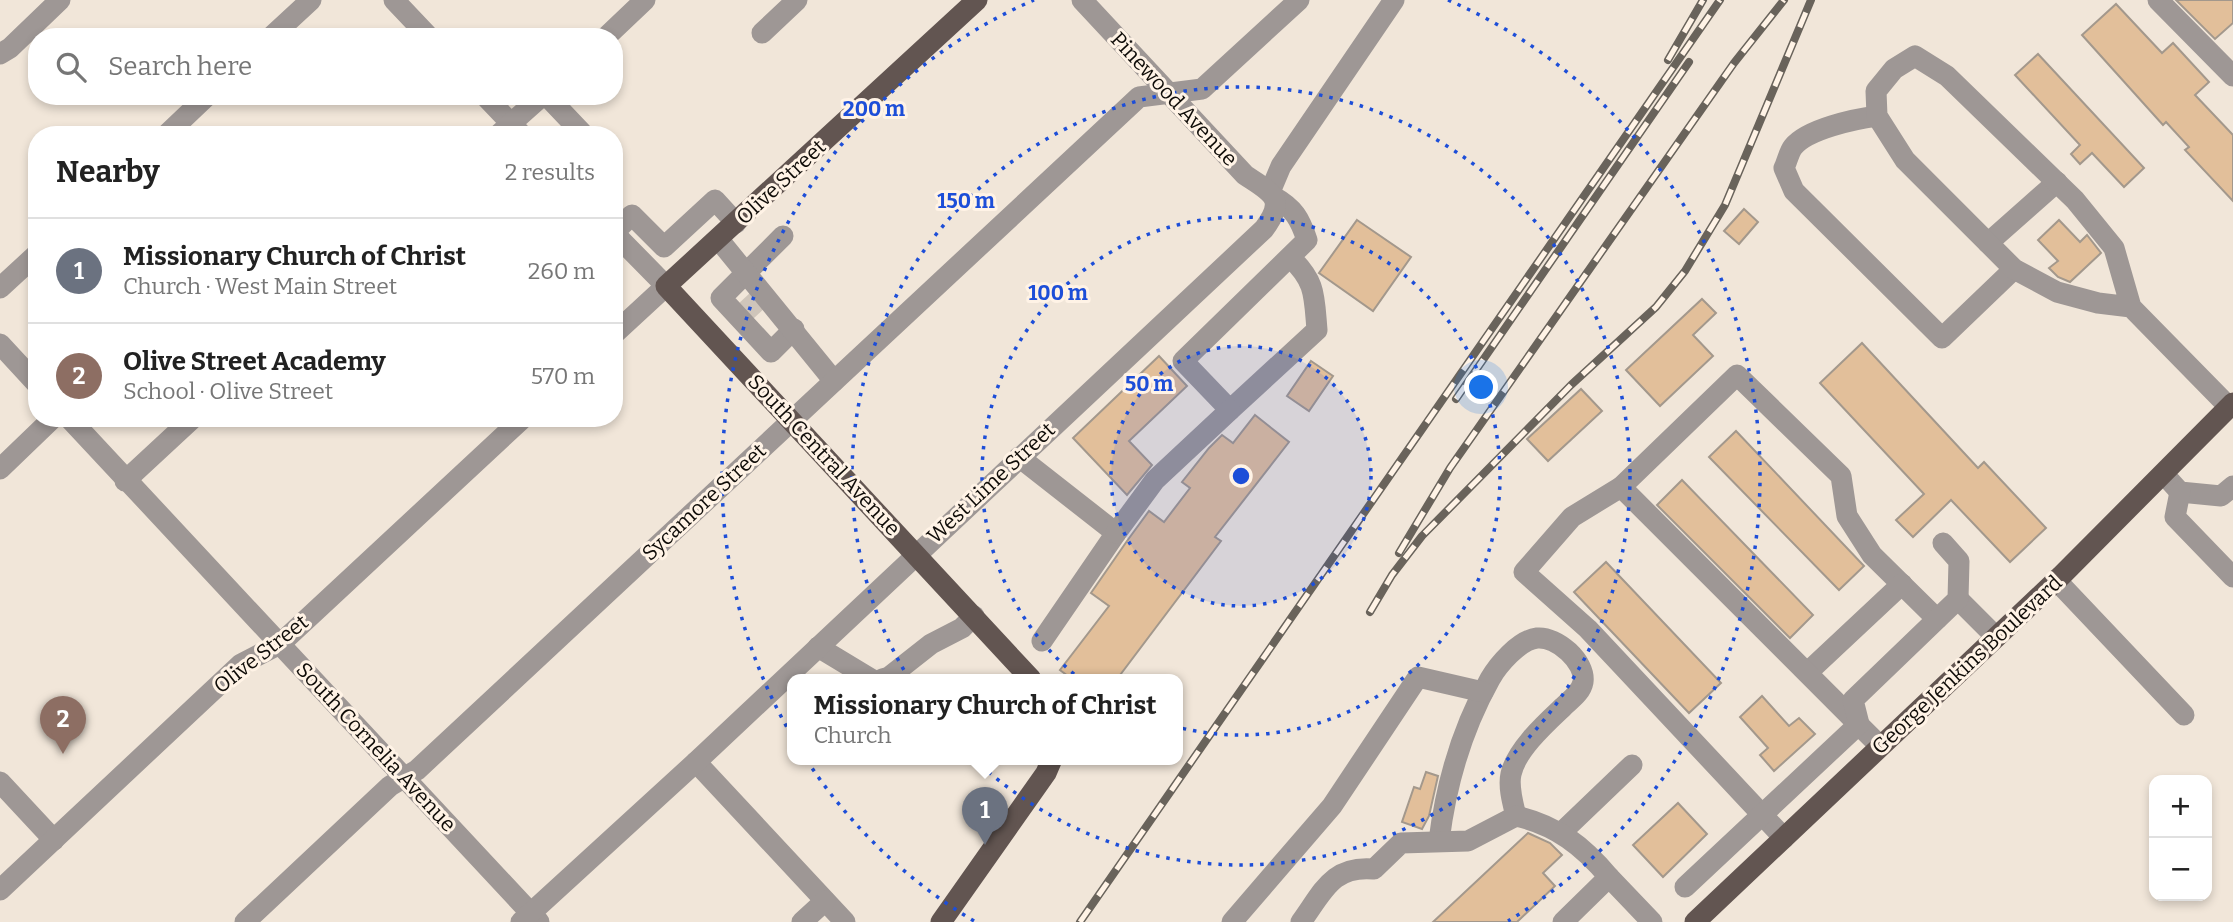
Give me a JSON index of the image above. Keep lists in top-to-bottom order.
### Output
{
  "streets": {
    "main road": ["Olive Street", "South Central Avenue", "George Jenkins Boulevard"],
    "street": [
      "Pinewood Avenue",
      "West Lime Street",
      "Sycamore Street",
      "South Cornelia Avenue"
    ]
  },
  "crossings": [
    ["Pinewood Avenue", "West Lime Street"],
    ["Pinewood Avenue", "Sycamore Street"],
    ["Olive Street", "South Central Avenue"],
    ["Olive Street", "South Cornelia Avenue"],
    ["South Central Avenue", "West Lime Street"],
    ["South Central Avenue", "Sycamore Street"],
    ["West Lime Street", "South Cornelia Avenue"],
    ["Sycamore Street", "South Cornelia Avenue"]
  ],
  "page": {
    "search": "Search here",
    "heading": ["Nearby", "2 results"],
    "list": [
      {
        "mark": "1",
        "name": "Missionary Church of Christ",
        "note": "Church · West Main Street",
        "value": "260 m"
      },
      {
        "mark": "2",
        "name": "Olive Street Academy",
        "note": "School · Olive Street",
        "value": "570 m"
      }
    ],
    "popup": ["Missionary Church of Christ", "Church"],
    "pins": ["2", "1"],
    "map_buttons": ["+", "−"]
  },
  "rings": [
    "200 m",
    "150 m",
    "100 m",
    "50 m"
  ]
}
